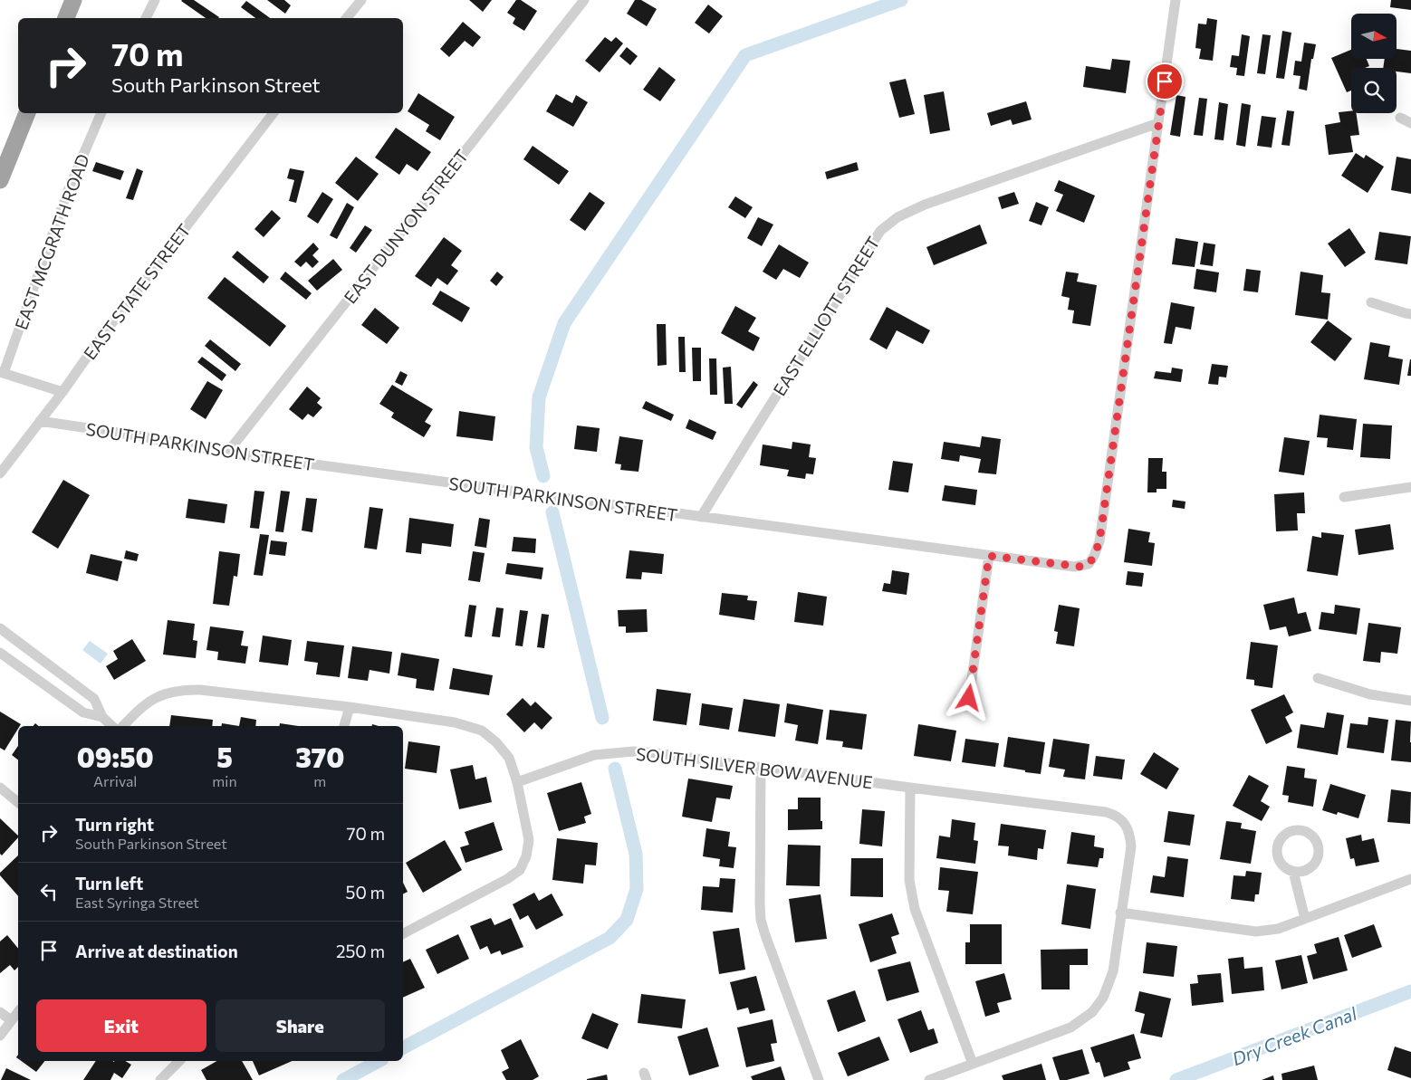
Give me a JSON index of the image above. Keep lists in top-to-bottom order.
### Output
{
  "streets": {
    "street": [
      "EAST DUNYON STREET",
      "EAST MCGRATH ROAD",
      "EAST STATE STREET",
      "EAST ELLIOTT STREET",
      "SOUTH PARKINSON STREET",
      "SOUTH SILVER BOW AVENUE"
    ]
  },
  "crossings": [
    ["EAST DUNYON STREET", "SOUTH PARKINSON STREET"],
    ["EAST STATE STREET", "SOUTH PARKINSON STREET"],
    ["EAST ELLIOTT STREET", "SOUTH PARKINSON STREET"]
  ],
  "water": ["Dry Creek Canal"],
  "north": "right",
  "page": {
    "turn": ["70 m", "South Parkinson Street"],
    "eta": [
      "09:50",
      "Arrival",
      "5",
      "min",
      "370",
      "m"
    ],
    "list": [
      {
        "name": "Turn right",
        "note": "South Parkinson Street",
        "value": "70 m"
      },
      {
        "name": "Turn left",
        "note": "East Syringa Street",
        "value": "50 m"
      },
      {
        "name": "Arrive at destination",
        "value": "250 m"
      }
    ],
    "buttons": ["Exit", "Share"]
  }
}
